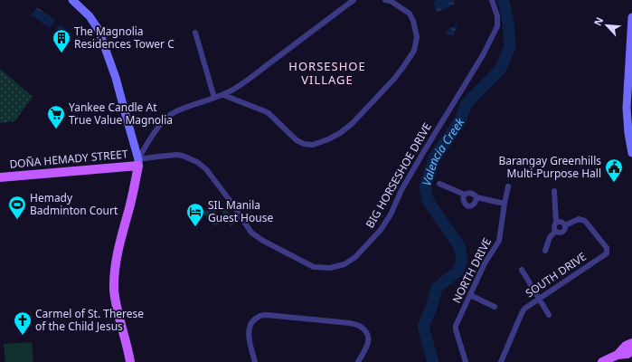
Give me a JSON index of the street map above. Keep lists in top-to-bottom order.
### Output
{
  "streets": {
    "main road": ["DOÑA HEMADY STREET"],
    "street": ["BIG HORSESHOE DRIVE", "NORTH DRIVE", "SOUTH DRIVE"]
  },
  "crossings": [
    ["DOÑA HEMADY STREET", "BIG HORSESHOE DRIVE"]
  ],
  "districts": ["HORSESHOE VILLAGE"],
  "water": ["Valencia Creek"],
  "places": {
    "building": ["The Magnolia Residences Tower C"],
    "supermarket": ["Yankee Candle At True Value Magnolia"],
    "public building": ["Barangay Greenhills Multi-Purpose Hall"],
    "sports": ["Hemady Badminton Court"],
    "hotel": ["SIL Manila Guest House"],
    "church": ["Carmel of St. Therese of the Child Jesus"]
  },
  "north": "top left"
}
